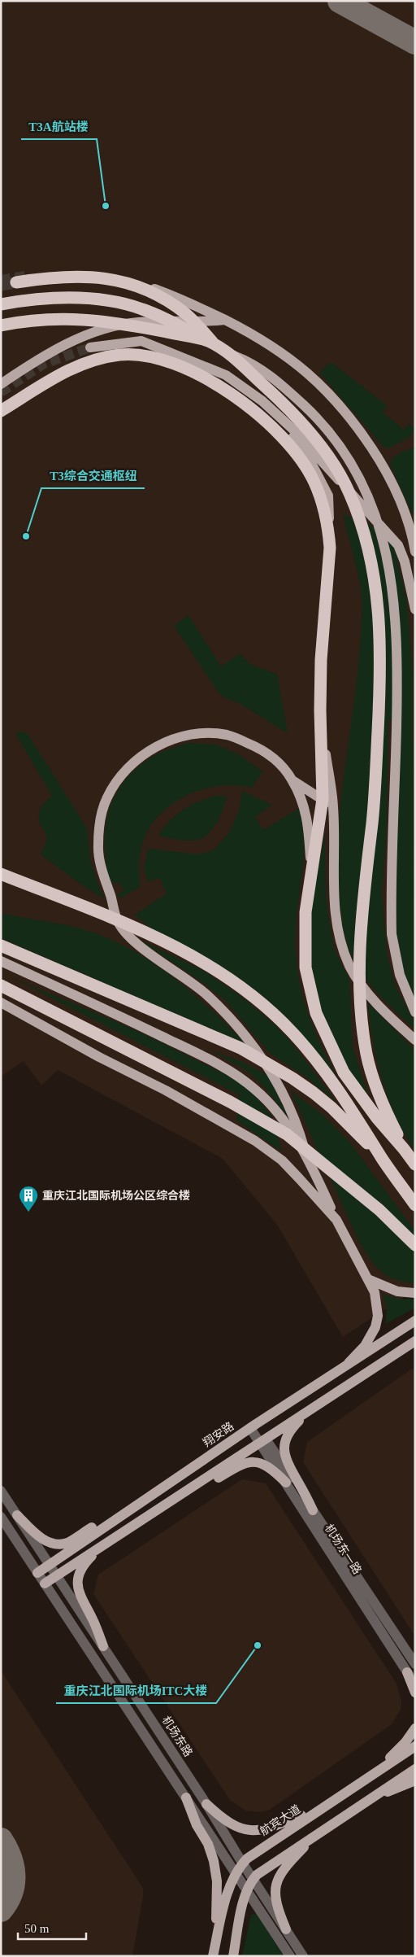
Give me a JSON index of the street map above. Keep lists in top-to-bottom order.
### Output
{
  "streets": {
    "main road": ["翔安路", "航宾大道"],
    "street": ["机场东一路", "机场东路"]
  },
  "crossings": [
    ["翔安路", "机场东一路"],
    ["翔安路", "机场东路"],
    ["机场东路", "航宾大道"]
  ],
  "places": {
    "other": ["T3A航站楼", "T3综合交通枢纽", "重庆江北国际机场ITC大楼"],
    "building": ["重庆江北国际机场公区综合楼"]
  },
  "scale_bar": "50 m"
}
